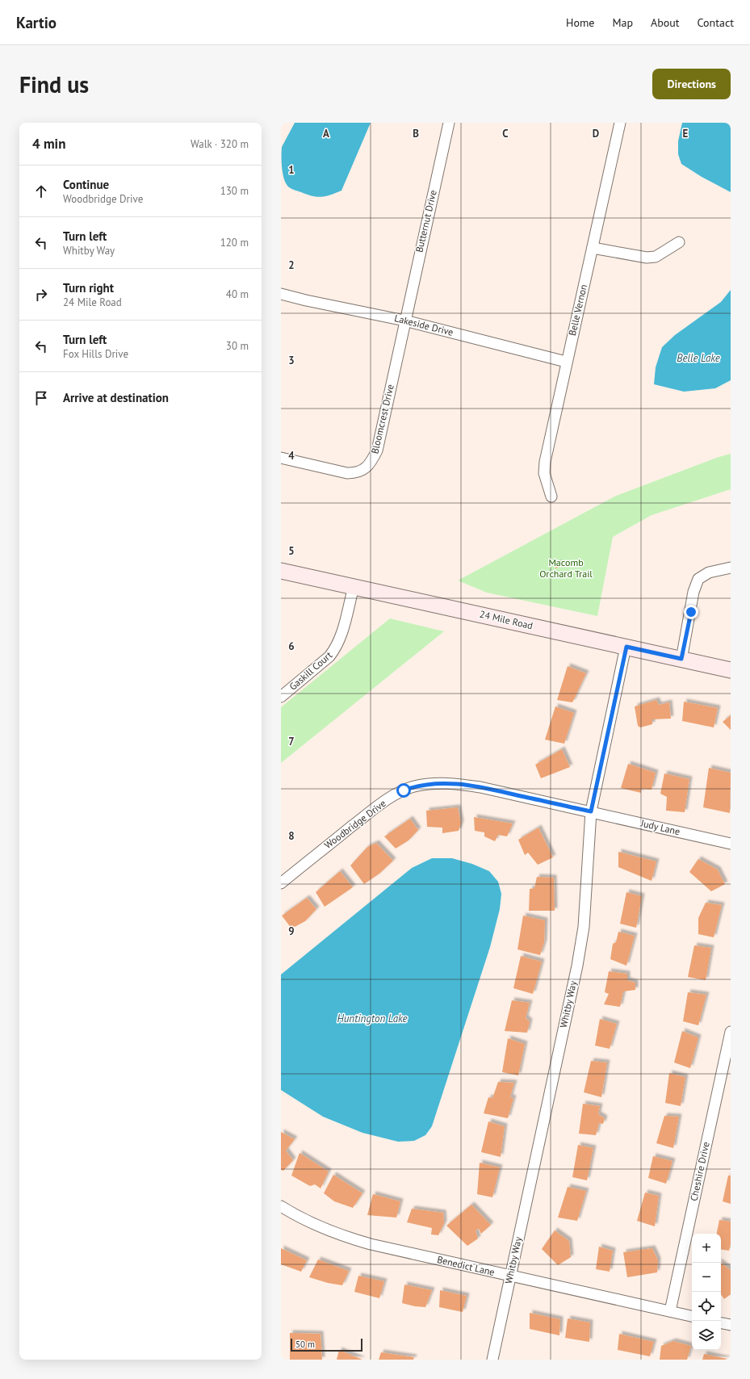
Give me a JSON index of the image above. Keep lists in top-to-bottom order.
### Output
{
  "streets": {
    "street": [
      "Butternut Drive",
      "Belle Vernon",
      "Lakeside Drive",
      "Bloomcrest Drive",
      "24 Mile Road",
      "Gaskill Court",
      "Woodbridge Drive",
      "Judy Lane",
      "Whitby Way",
      "Cheshire Drive",
      "Benedict Lane"
    ]
  },
  "crossings": [
    ["Butternut Drive", "Lakeside Drive"],
    ["Butternut Drive", "Bloomcrest Drive"],
    ["Belle Vernon", "Lakeside Drive"],
    ["Lakeside Drive", "Bloomcrest Drive"],
    ["24 Mile Road", "Gaskill Court"],
    ["24 Mile Road", "Whitby Way"],
    ["Woodbridge Drive", "Judy Lane"],
    ["Woodbridge Drive", "Whitby Way"],
    ["Judy Lane", "Whitby Way"],
    ["Whitby Way", "Benedict Lane"],
    ["Cheshire Drive", "Benedict Lane"]
  ],
  "water": ["Belle Lake", "Huntington Lake"],
  "parks": ["Macomb Orchard Trail"],
  "scale_bar": "50 m",
  "page": {
    "header": "Kartio",
    "nav": [
      "Home",
      "Map",
      "About",
      "Contact"
    ],
    "buttons": "Directions",
    "title": "Find us",
    "heading": ["4 min", "Walk · 320 m"],
    "list": [
      ["Continue", "Woodbridge Drive", "130 m"],
      ["Turn left", "Whitby Way", "120 m"],
      ["Turn right", "24 Mile Road", "40 m"],
      ["Turn left", "Fox Hills Drive", "30 m"],
      "Arrive at destination"
    ],
    "map_buttons": ["+", "−"],
    "scale": "50 m"
  },
  "grid": {
    "columns": [
      "A",
      "B",
      "C",
      "D",
      "E"
    ],
    "rows": [
      "1",
      "2",
      "3",
      "4",
      "5",
      "6",
      "7",
      "8",
      "9"
    ]
  }
}
